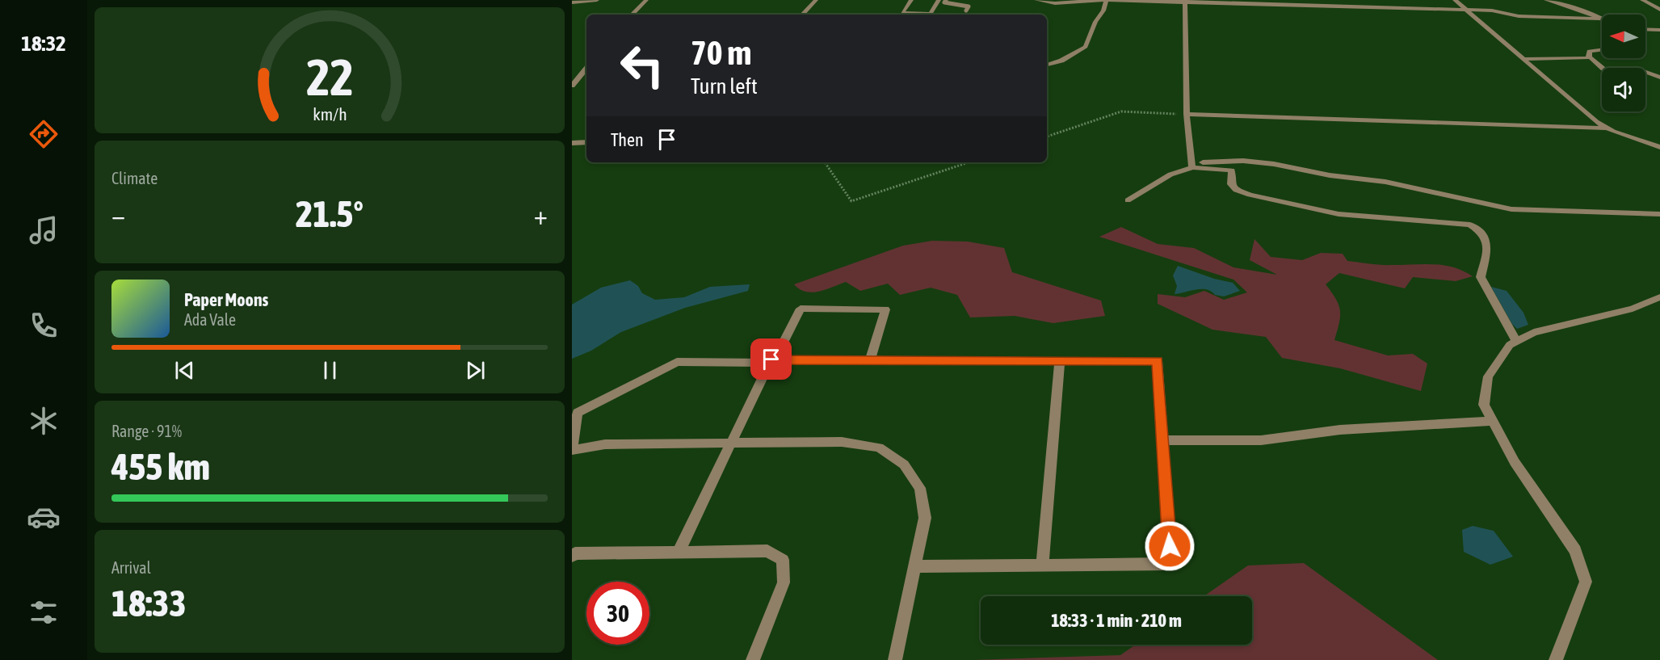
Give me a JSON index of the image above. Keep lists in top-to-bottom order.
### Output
{
  "north": "left",
  "page": {
    "tabs": "18:32",
    "turn": ["70 m", "Turn left"],
    "then": "Then",
    "tile": [
      "Climate",
      ["Range · 91%", "455 km"],
      ["Arrival", "18:33"]
    ],
    "heat": ["−", "21.5°", "+"],
    "song": ["Paper Moons", "Ada Vale"],
    "limit": "30",
    "trip": "18:33 · 1 min · 210 m",
    "gauge": ["22", "km/h"]
  }
}
